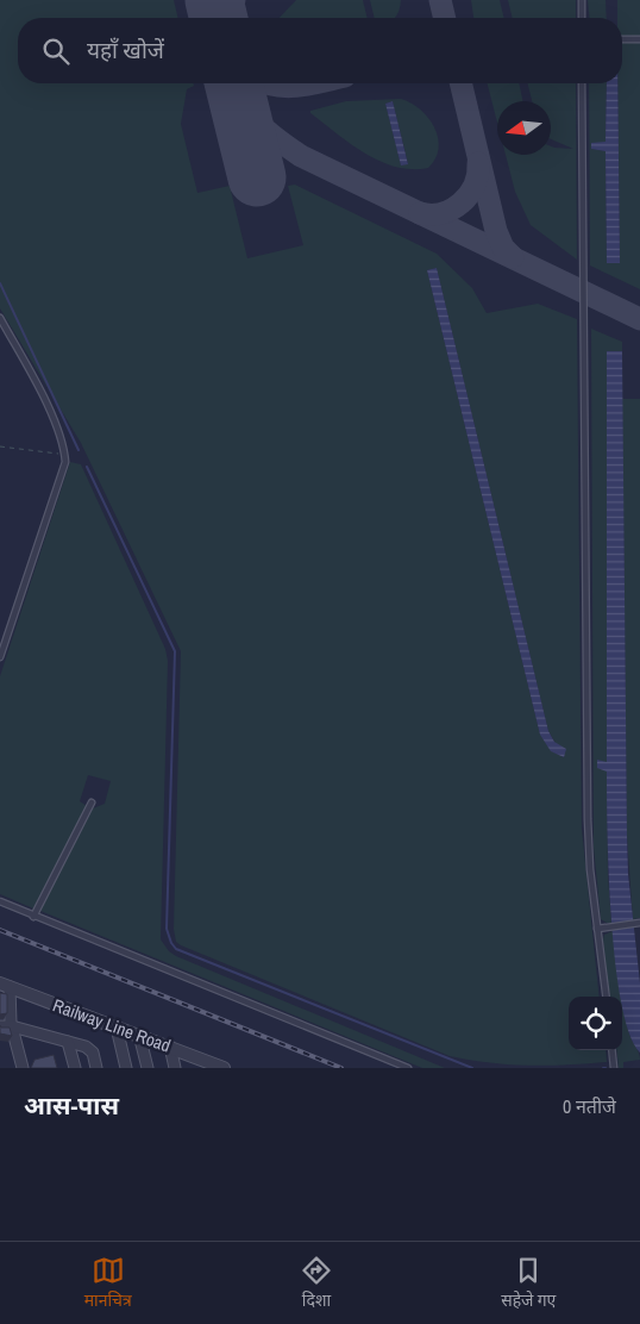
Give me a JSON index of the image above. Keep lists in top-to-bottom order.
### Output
{
  "streets": {
    "street": ["Railway Line Road"]
  },
  "north": "left",
  "page": {
    "search": "यहाँ खोजें",
    "heading": ["आस-पास", "0 नतीजे"],
    "nav": ["मानचित्र", "दिशा", "सहेजे गए"]
  }
}
